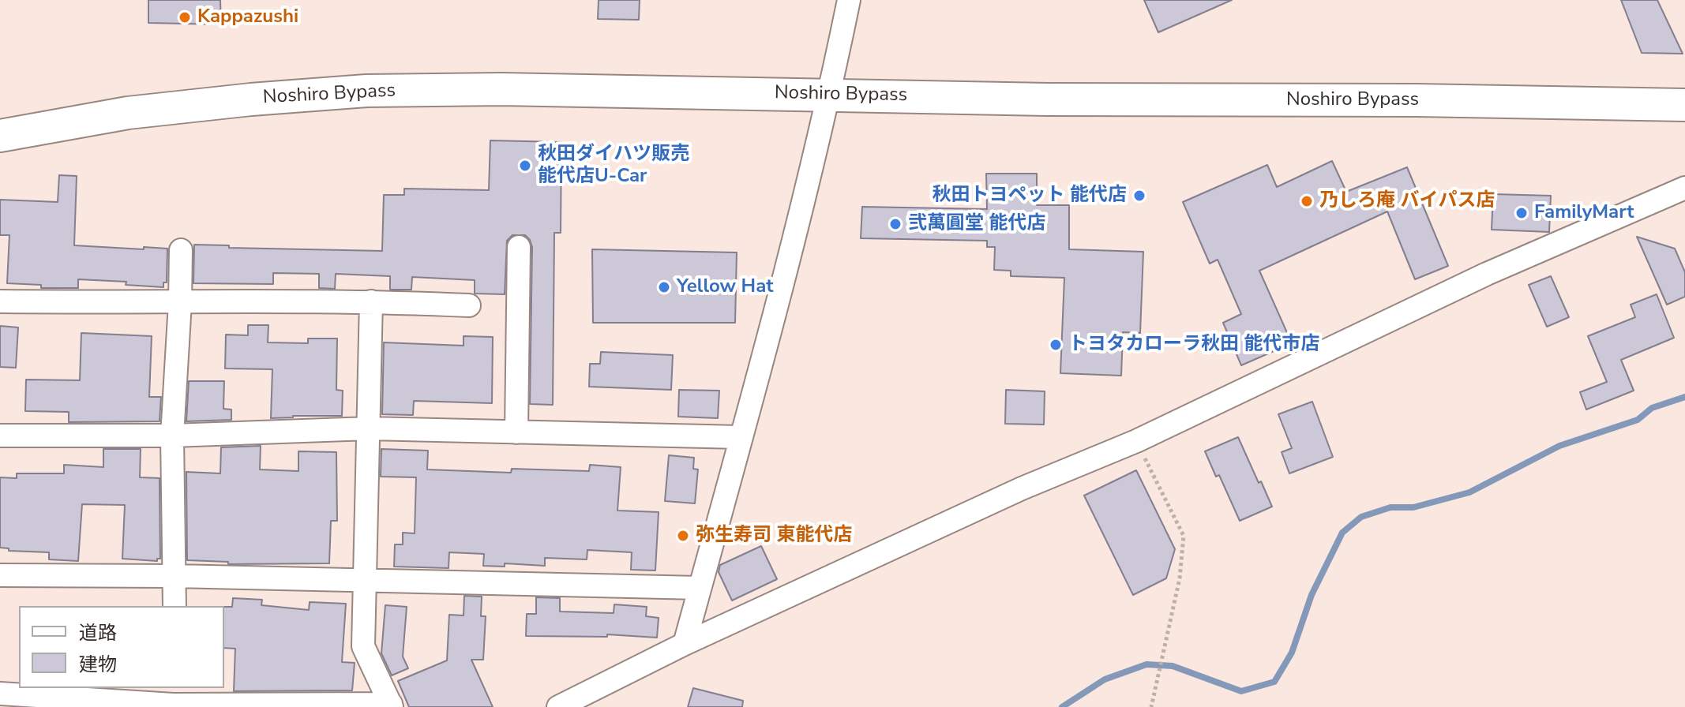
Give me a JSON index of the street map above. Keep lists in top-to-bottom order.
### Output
{
  "streets": {
    "highway": ["Noshiro Bypass"]
  },
  "places": [
    "Kappazushi",
    "秋田ダイハツ販売 能代店U-Car",
    "秋田トヨペット 能代店",
    "乃しろ庵 バイパス店",
    "FamilyMart",
    "弐萬圓堂 能代店",
    "Yellow Hat",
    "トヨタカローラ秋田 能代市店",
    "弥生寿司 東能代店"
  ],
  "legend": ["道路", "建物"]
}
